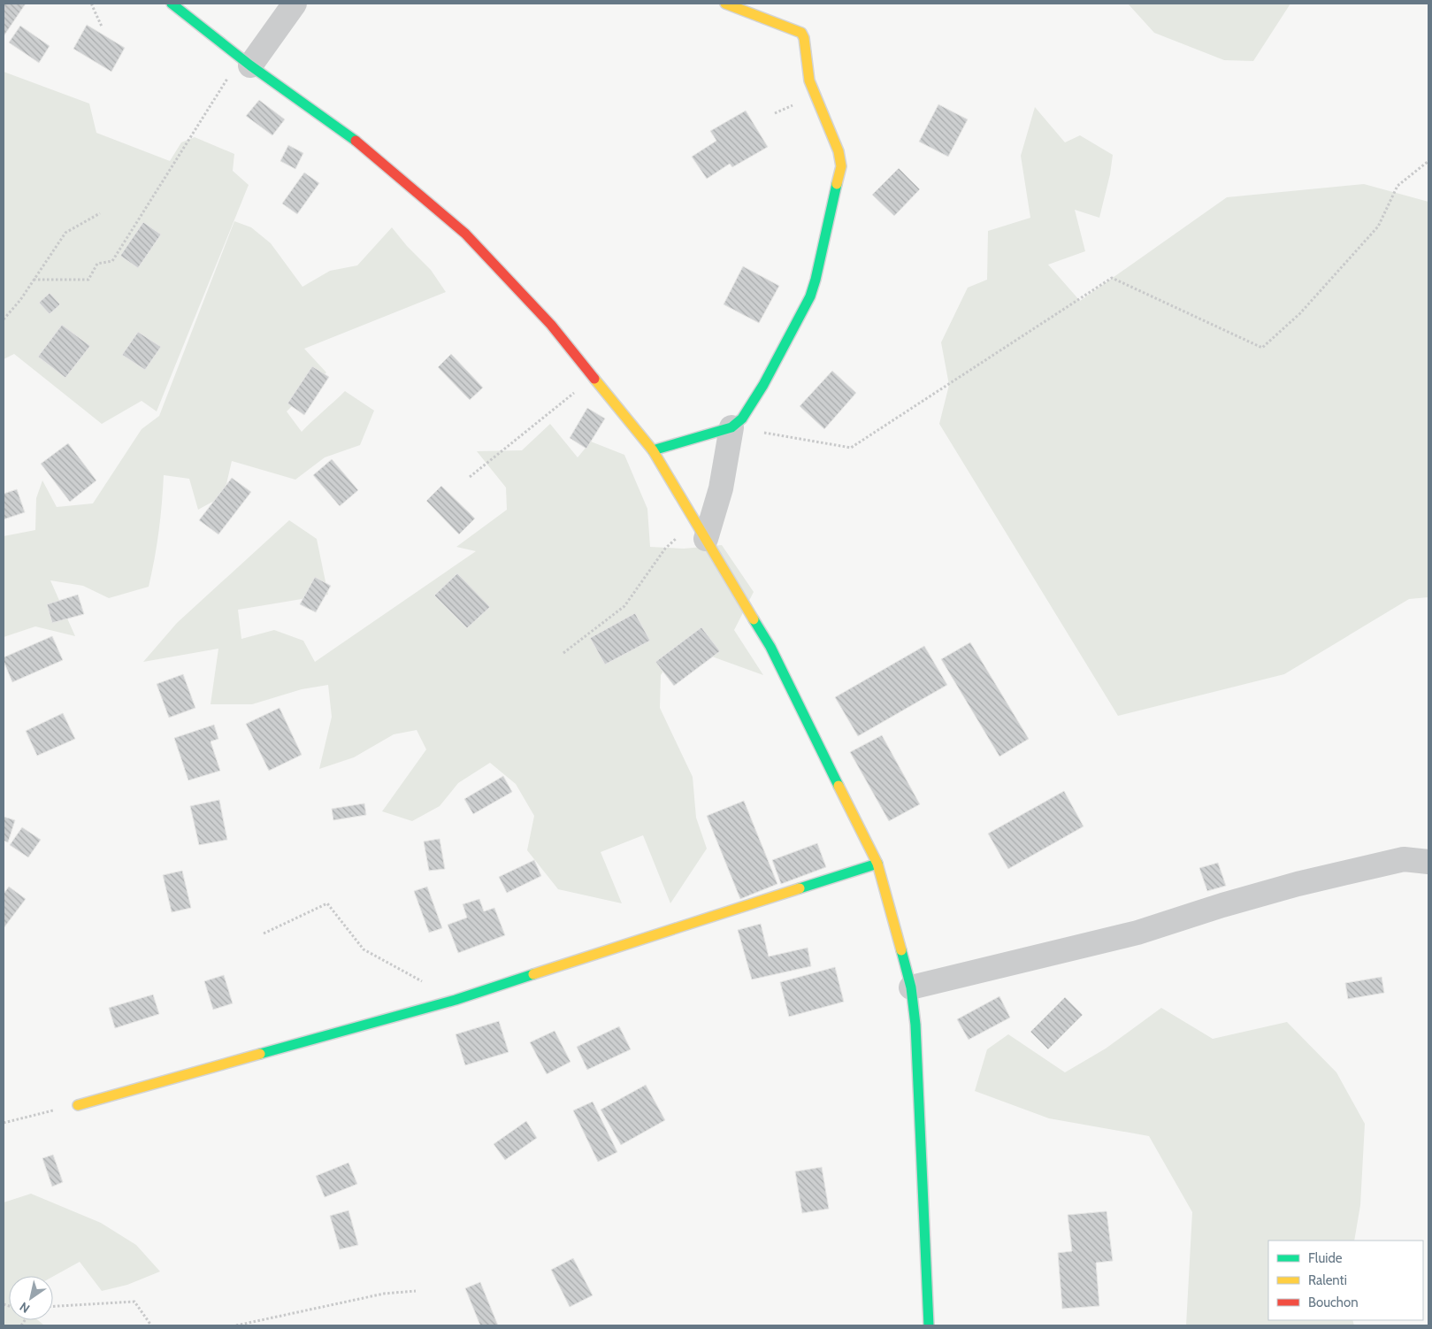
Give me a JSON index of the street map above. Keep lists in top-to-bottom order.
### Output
{
  "legend": ["Fluide", "Ralenti", "Bouchon"],
  "north": "bottom left"
}
